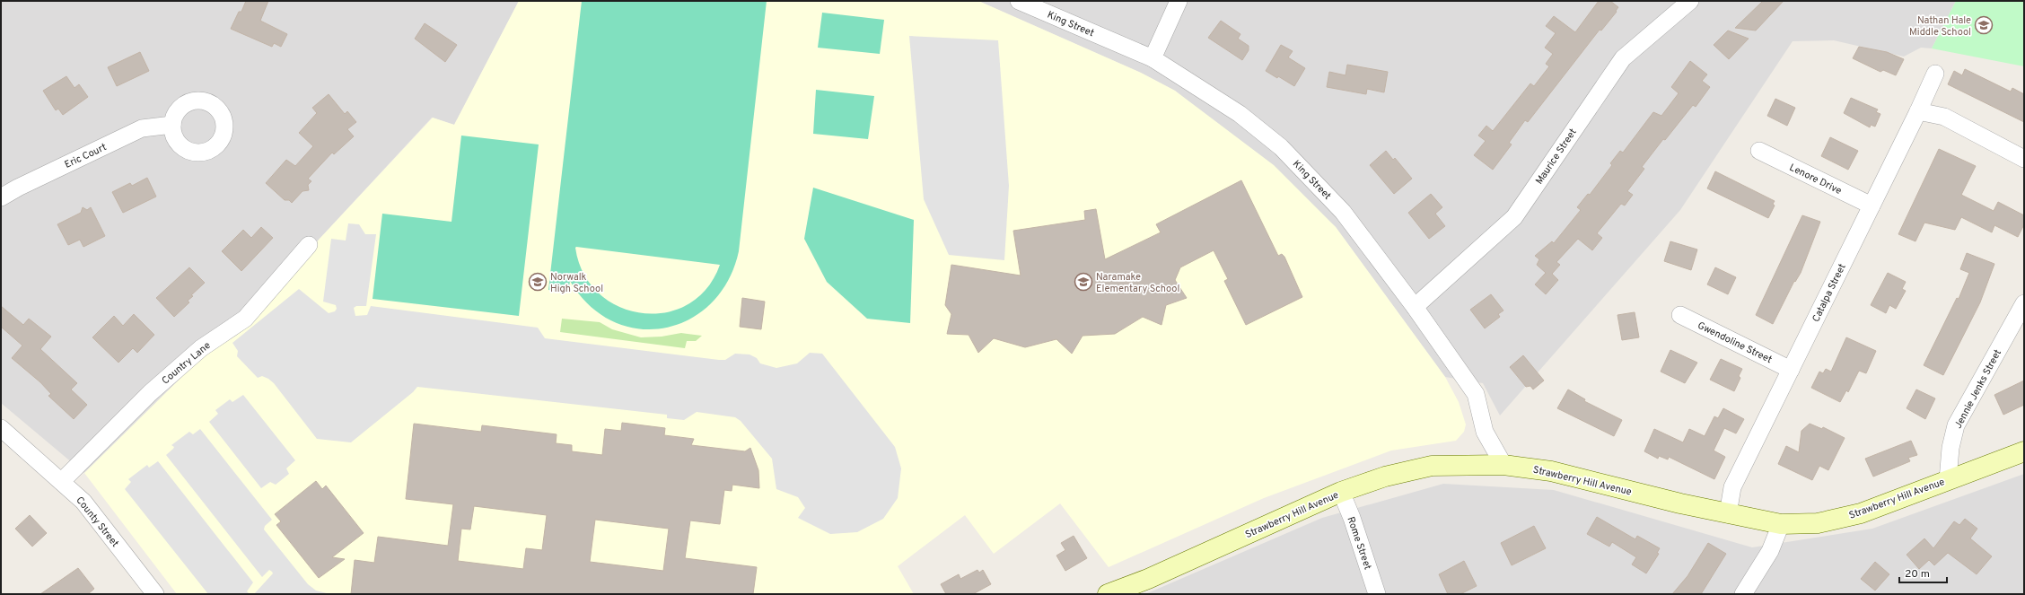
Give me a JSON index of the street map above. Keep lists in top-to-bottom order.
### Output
{
  "streets": {
    "main road": ["Strawberry Hill Avenue"],
    "street": [
      "King Street",
      "Eric Court",
      "Maurice Street",
      "Lenore Drive",
      "Catalpa Street",
      "Gwendoline Street",
      "Country Lane",
      "Jennie Jenks Street",
      "County Street",
      "Rome Street"
    ]
  },
  "crossings": [
    ["King Street", "Maurice Street"],
    ["King Street", "Strawberry Hill Avenue"],
    ["Lenore Drive", "Catalpa Street"],
    ["Catalpa Street", "Gwendoline Street"],
    ["Catalpa Street", "Strawberry Hill Avenue"],
    ["Country Lane", "County Street"],
    ["Jennie Jenks Street", "Strawberry Hill Avenue"],
    ["Strawberry Hill Avenue", "Rome Street"]
  ],
  "places": {
    "school or university": ["Nathan Hale Middle School", "Norwalk High School", "Naramake Elementary School"]
  },
  "scale_bar": "20 m"
}
